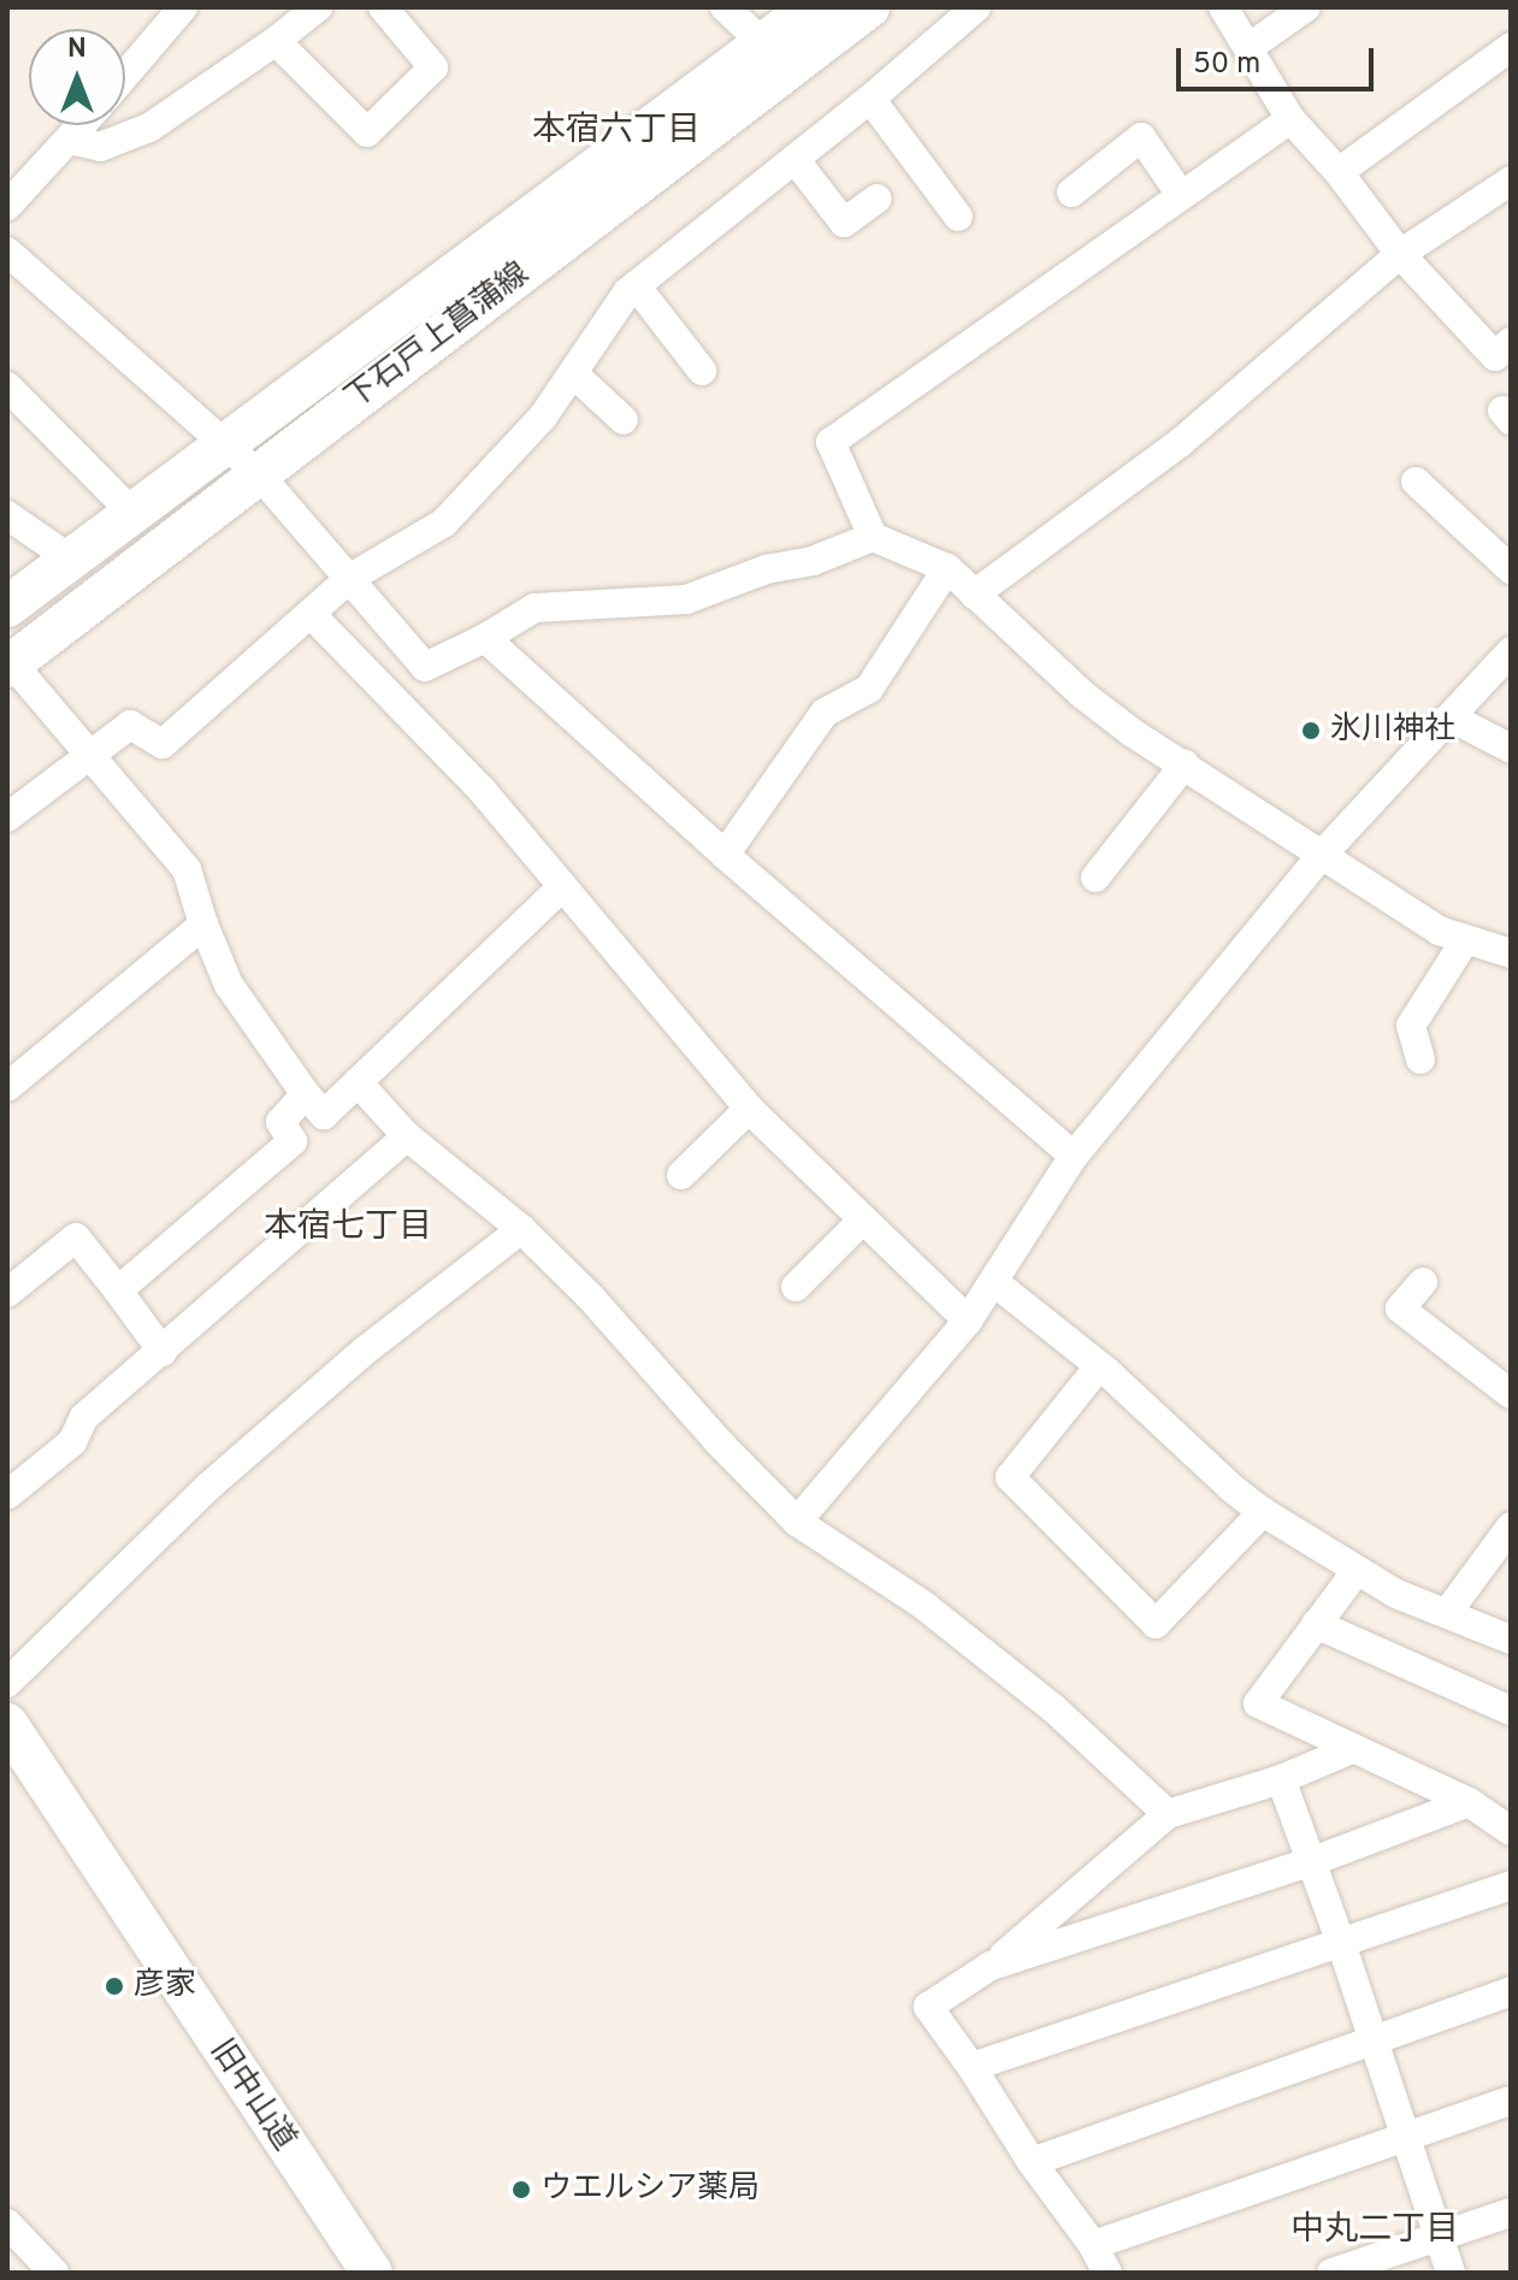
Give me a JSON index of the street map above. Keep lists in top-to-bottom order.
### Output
{
  "streets": {
    "main road": ["下石戸上菖蒲線", "旧中山道"]
  },
  "districts": ["本宿六丁目", "本宿七丁目", "中丸二丁目"],
  "places": ["氷川神社", "彦家", "ウエルシア薬局"],
  "scale_bar": "50 m",
  "north": "top"
}
